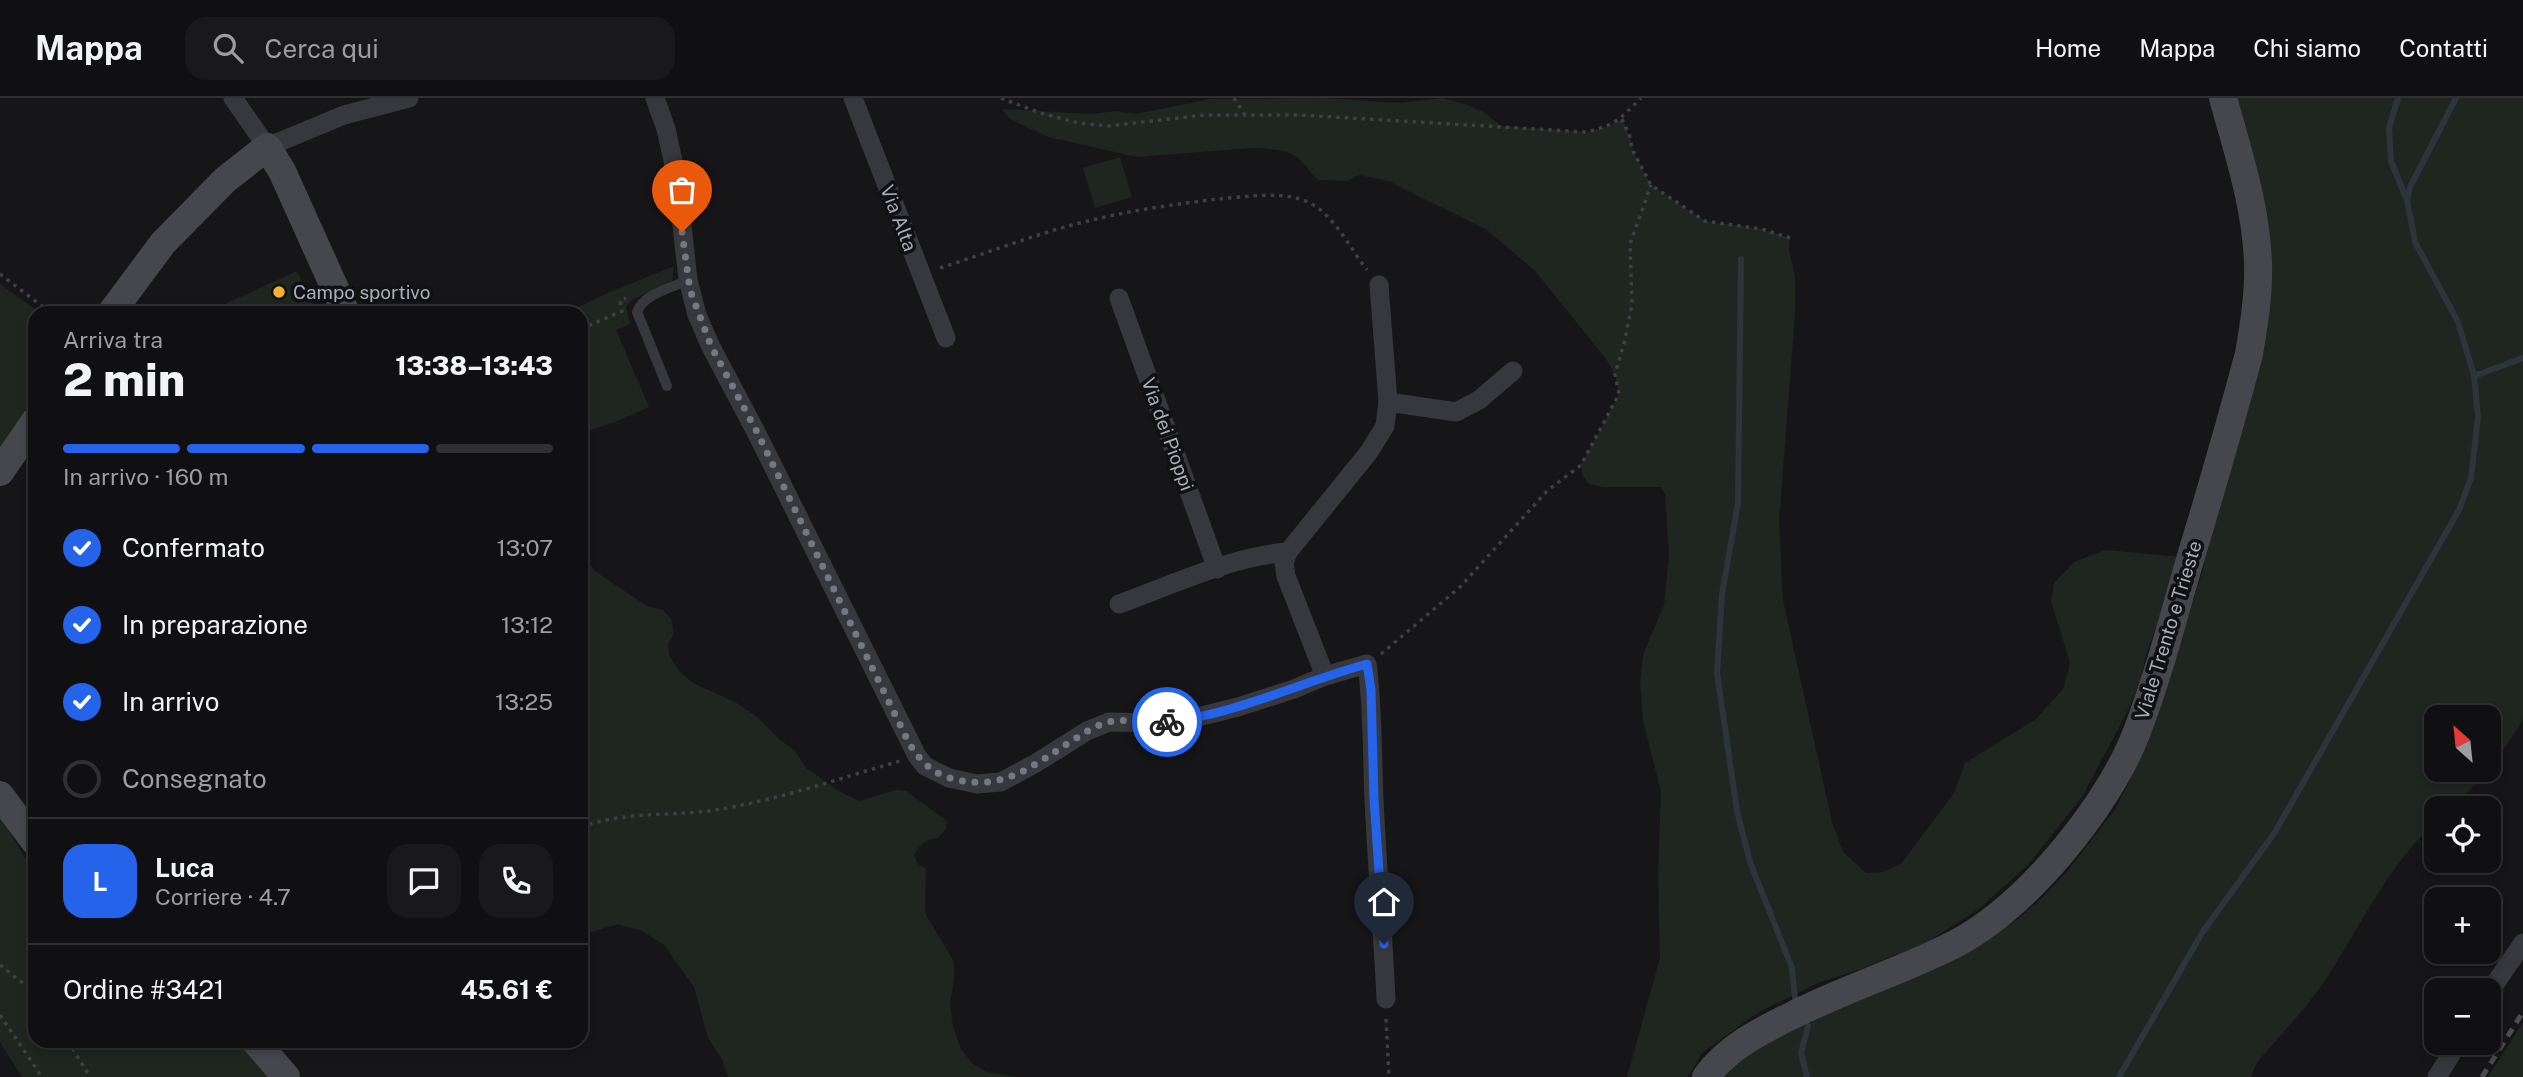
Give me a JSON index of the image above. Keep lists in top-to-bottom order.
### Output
{
  "streets": {
    "main road": ["Viale Trento e Trieste"],
    "street": ["Via Alta", "Via dei Pioppi"]
  },
  "places": ["Campo sportivo"],
  "north": "top left",
  "page": {
    "header": "Mappa",
    "search": "Cerca qui",
    "nav": [
      "Home",
      "Mappa",
      "Chi siamo",
      "Contatti"
    ],
    "heading": ["2 min", "Arriva tra", "13:38–13:43"],
    "panel": [
      "Luca",
      "Corriere · 4.7",
      "Ordine #3421",
      "45.61 €"
    ],
    "bar": "In arrivo · 160 m",
    "list": [
      ["Confermato", "13:07"],
      ["In preparazione", "13:12"],
      ["In arrivo", "13:25"],
      "Consegnato"
    ],
    "map_buttons": ["+", "−"],
    "round": "L"
  }
}
